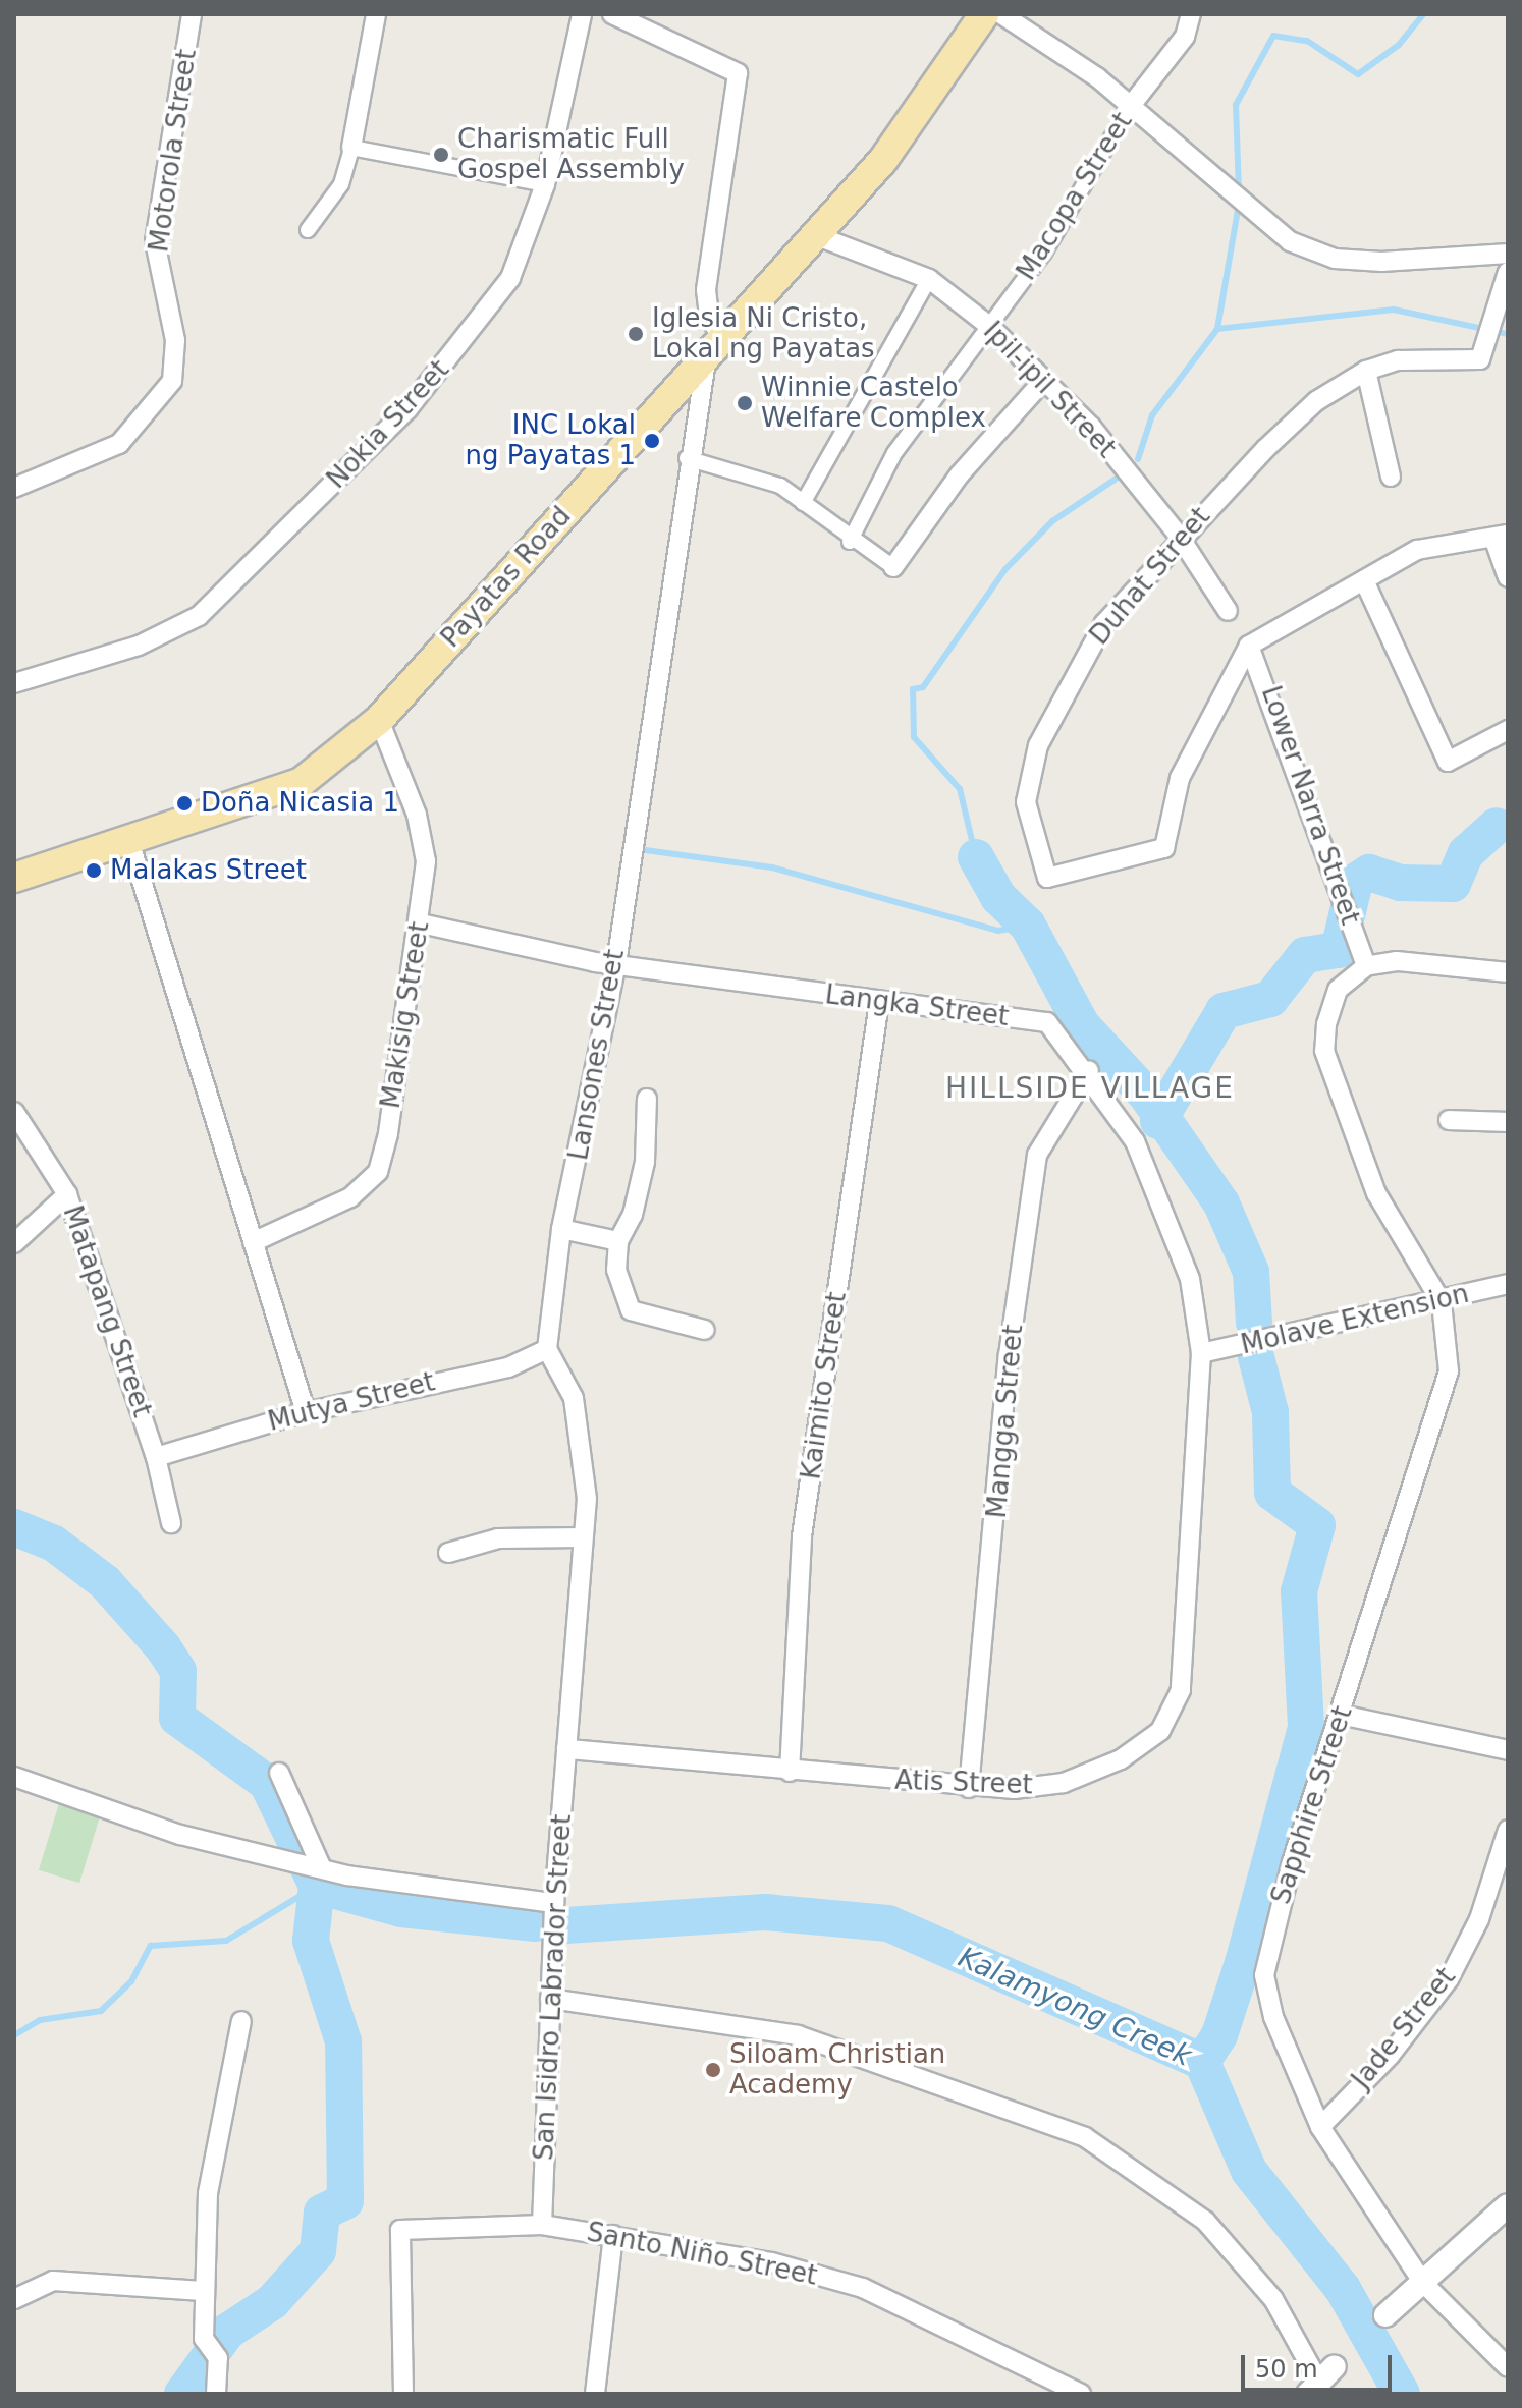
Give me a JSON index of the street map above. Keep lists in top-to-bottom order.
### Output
{
  "streets": {
    "main road": ["Payatas Road"],
    "street": [
      "Motorola Street",
      "Macopa Street",
      "Ipil-ipil Street",
      "Nokia Street",
      "Duhat Street",
      "Lower Narra Street",
      "Langka Street",
      "Makisig Street",
      "Lansones Street",
      "Matapang Street",
      "Molave Extension",
      "Kaimito Street",
      "Mutya Street",
      "Mangga Street",
      "Atis Street",
      "Sapphire Street",
      "San Isidro Labrador Street",
      "Jade Street",
      "Santo Niño Street"
    ]
  },
  "crossings": [
    ["Macopa Street", "Ipil-ipil Street"],
    ["Ipil-ipil Street", "Duhat Street"],
    ["Ipil-ipil Street", "Payatas Road"],
    ["Duhat Street", "Lower Narra Street"],
    ["Payatas Road", "Makisig Street"],
    ["Payatas Road", "Lansones Street"],
    ["Langka Street", "Makisig Street"],
    ["Langka Street", "Lansones Street"],
    ["Langka Street", "Molave Extension"],
    ["Langka Street", "Kaimito Street"],
    ["Langka Street", "Mangga Street"],
    ["Langka Street", "Atis Street"],
    ["Lansones Street", "Mutya Street"],
    ["Matapang Street", "Mutya Street"],
    ["Molave Extension", "Atis Street"],
    ["Molave Extension", "Sapphire Street"],
    ["Kaimito Street", "Atis Street"],
    ["Mangga Street", "Atis Street"],
    ["Atis Street", "San Isidro Labrador Street"],
    ["Sapphire Street", "Jade Street"],
    ["San Isidro Labrador Street", "Santo Niño Street"]
  ],
  "districts": ["HILLSIDE VILLAGE"],
  "water": ["Kalamyong Creek"],
  "places": [
    "Charismatic Full Gospel Assembly",
    "Iglesia Ni Cristo, Lokal ng Payatas",
    "Winnie Castelo Welfare Complex",
    "INC Lokal ng Payatas 1",
    "Doña Nicasia 1",
    "Malakas Street",
    "Siloam Christian Academy"
  ],
  "scale_bar": "50 m"
}
